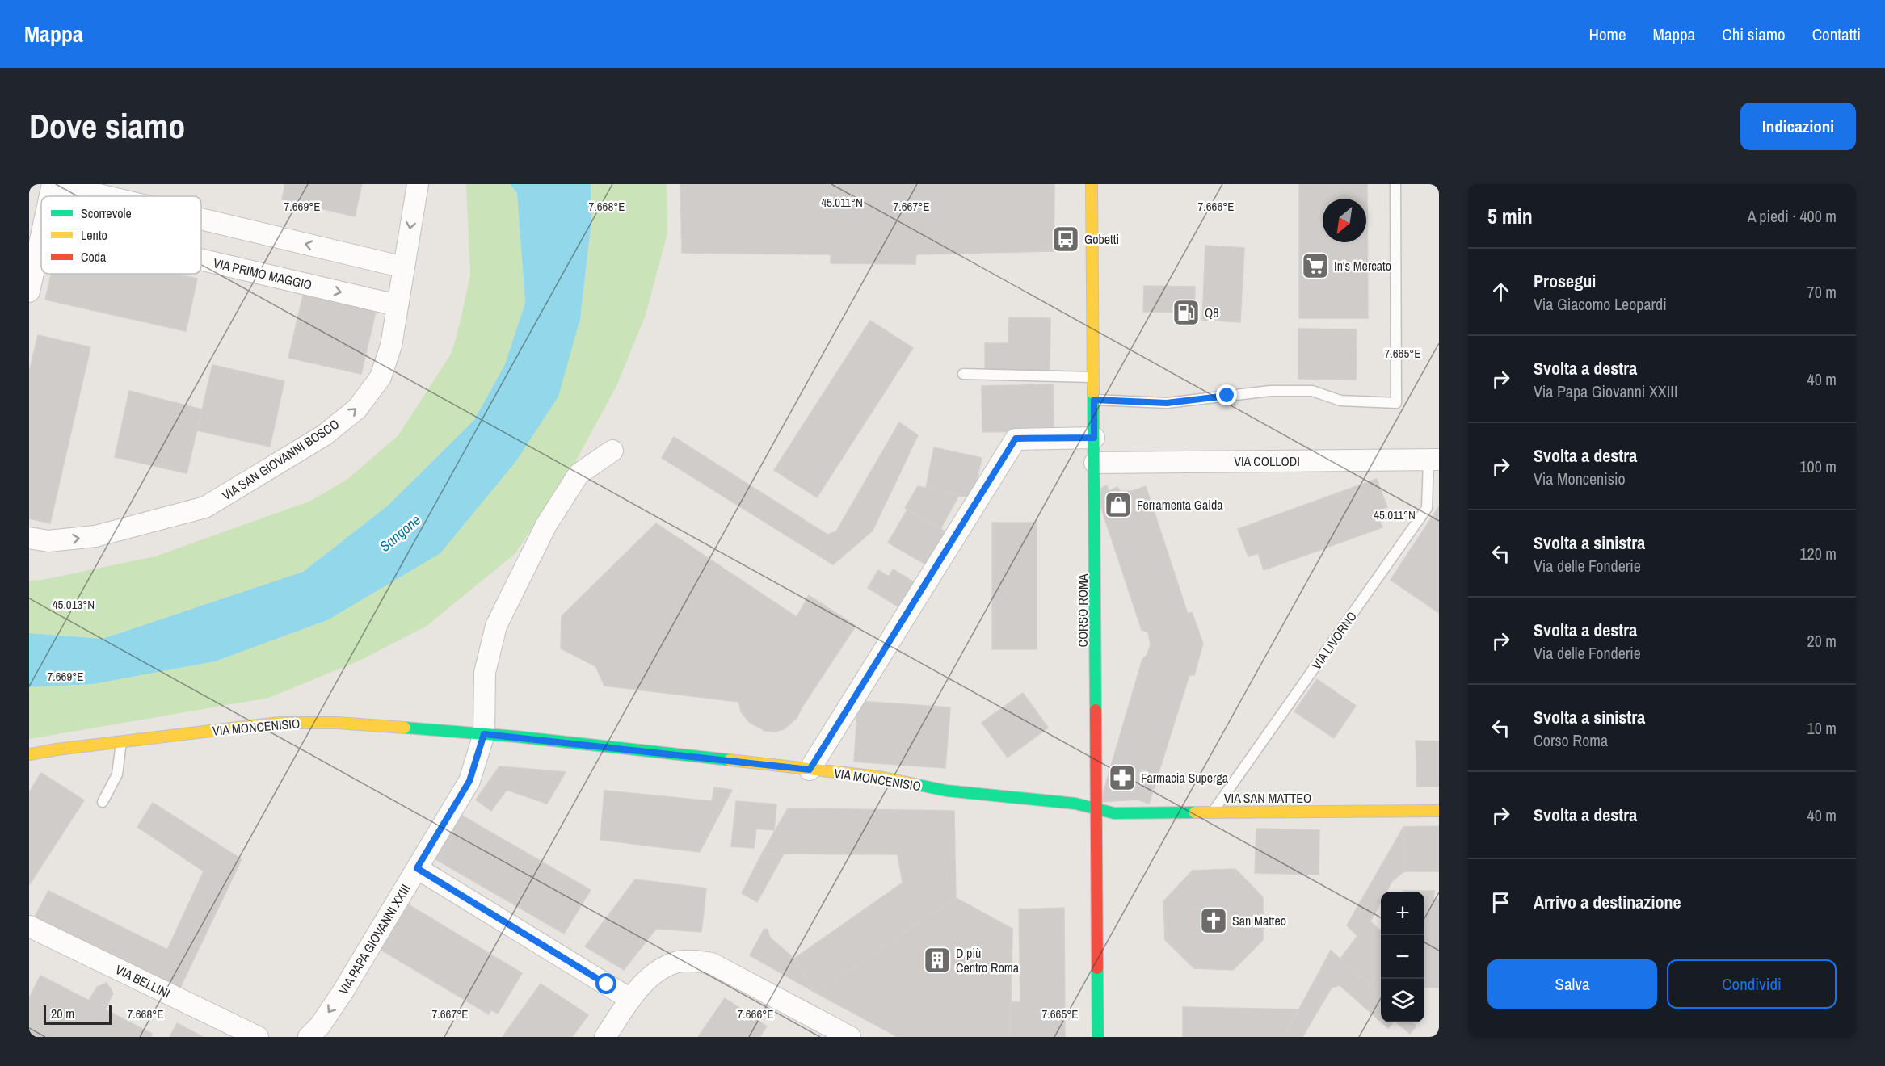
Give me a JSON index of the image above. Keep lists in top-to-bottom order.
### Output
{
  "streets": {
    "street": [
      "VIA PRIMO MAGGIO",
      "VIA SAN GIOVANNI BOSCO",
      "VIA COLLODI",
      "CORSO ROMA",
      "VIA MONCENISIO",
      "VIA SAN MATTEO",
      "VIA PAPA GIOVANNI XXIII",
      "VIA BELLINI"
    ],
    "lane": ["VIA LIVORNO"]
  },
  "crossings": [
    ["VIA PRIMO MAGGIO", "VIA SAN GIOVANNI BOSCO"],
    ["VIA COLLODI", "CORSO ROMA"],
    ["VIA COLLODI", "VIA LIVORNO"],
    ["CORSO ROMA", "VIA MONCENISIO"],
    ["CORSO ROMA", "VIA SAN MATTEO"],
    ["VIA LIVORNO", "VIA SAN MATTEO"],
    ["VIA MONCENISIO", "VIA SAN MATTEO"],
    ["VIA MONCENISIO", "VIA PAPA GIOVANNI XXIII"]
  ],
  "one_way": ["VIA PAPA GIOVANNI XXIII"],
  "water": ["Sangone"],
  "places": {
    "bus stop": ["Gobetti"],
    "supermarket": ["In's Mercato"],
    "fuel station": ["Q8"],
    "shop": ["Ferramenta Gaida"],
    "pharmacy": ["Farmacia Superga"],
    "church": ["San Matteo"],
    "building": ["D più Centro Roma"]
  },
  "legend": ["Scorrevole", "Lento", "Coda"],
  "scale_bar": "20 m",
  "north": "bottom left",
  "page": {
    "header": "Mappa",
    "nav": [
      "Home",
      "Mappa",
      "Chi siamo",
      "Contatti"
    ],
    "buttons": [
      "Indicazioni",
      ["Salva", "Condividi"]
    ],
    "title": "Dove siamo",
    "heading": ["5 min", "A piedi · 400 m"],
    "list": [
      ["Prosegui", "Via Giacomo Leopardi", "70 m"],
      ["Svolta a destra", "Via Papa Giovanni XXIII", "40 m"],
      ["Svolta a destra", "Via Moncenisio", "100 m"],
      ["Svolta a sinistra", "Via delle Fonderie", "120 m"],
      ["Svolta a destra", "Via delle Fonderie", "20 m"],
      ["Svolta a sinistra", "Corso Roma", "10 m"],
      ["Svolta a destra", "40 m"],
      "Arrivo a destinazione"
    ],
    "map_buttons": ["+", "−"],
    "scale": "20 m"
  },
  "coordinates": [
    "45.011°N",
    "7.669°E",
    "7.668°E",
    "7.667°E",
    "7.666°E",
    "7.665°E",
    "45.013°N"
  ]
}
